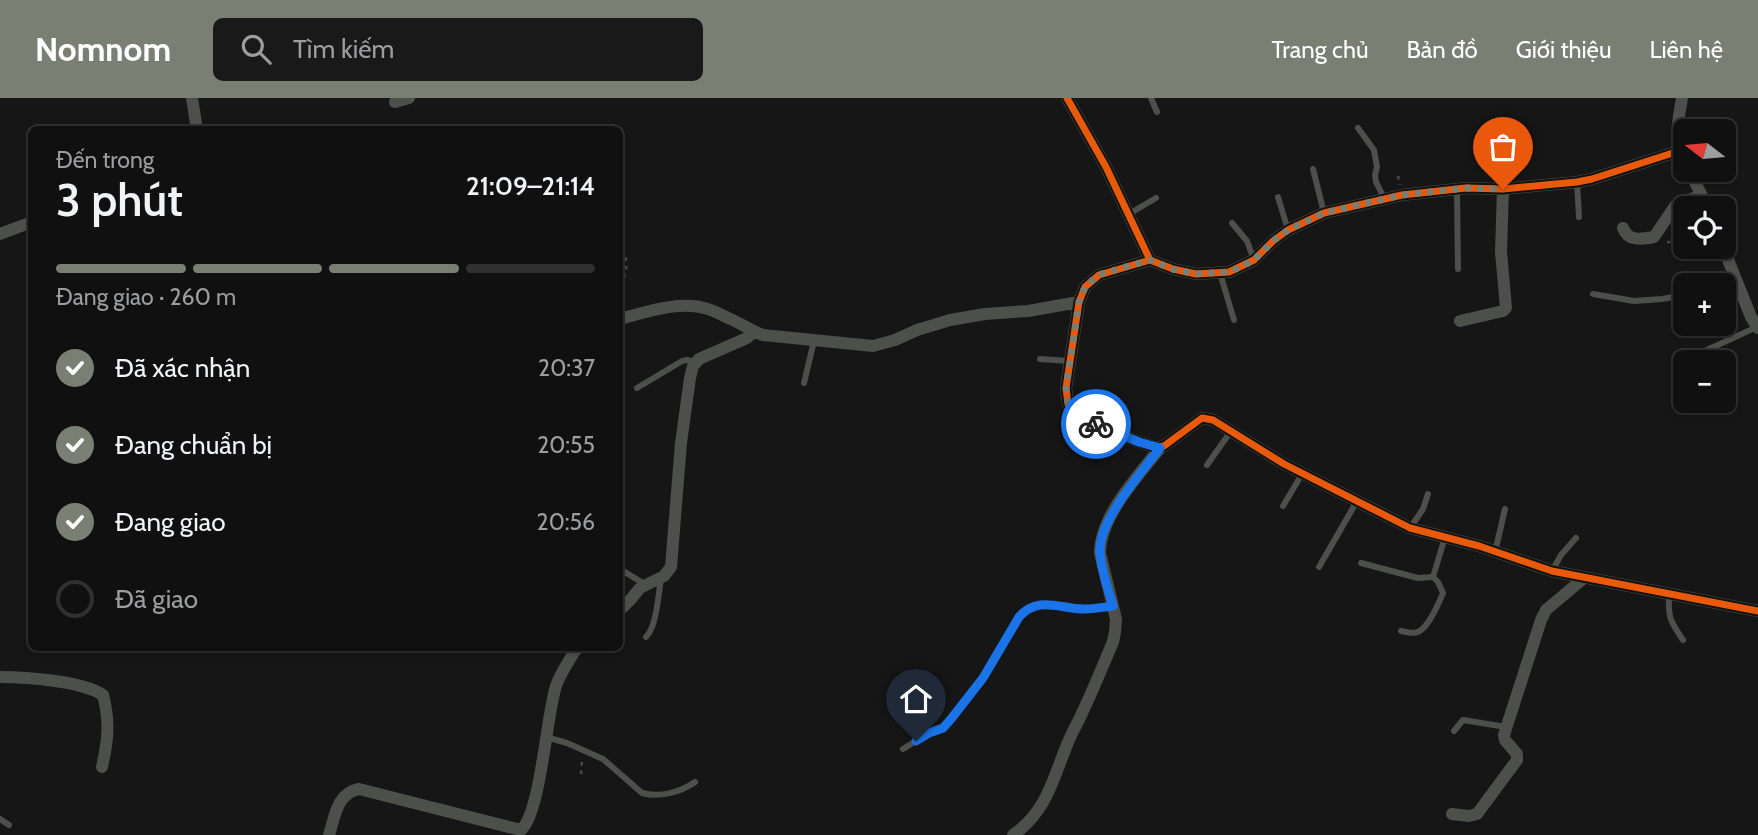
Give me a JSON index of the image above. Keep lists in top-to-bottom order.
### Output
{
  "north": "left",
  "page": {
    "header": "Nomnom",
    "search": "Tìm kiếm",
    "nav": [
      "Trang chủ",
      "Bản đồ",
      "Giới thiệu",
      "Liên hệ"
    ],
    "map_buttons": ["+", "−"],
    "heading": ["3 phút", "Đến trong", "21:09–21:14"],
    "bar": "Đang giao · 260 m",
    "list": [
      ["Đã xác nhận", "20:37"],
      ["Đang chuẩn bị", "20:55"],
      ["Đang giao", "20:56"],
      "Đã giao"
    ]
  }
}
